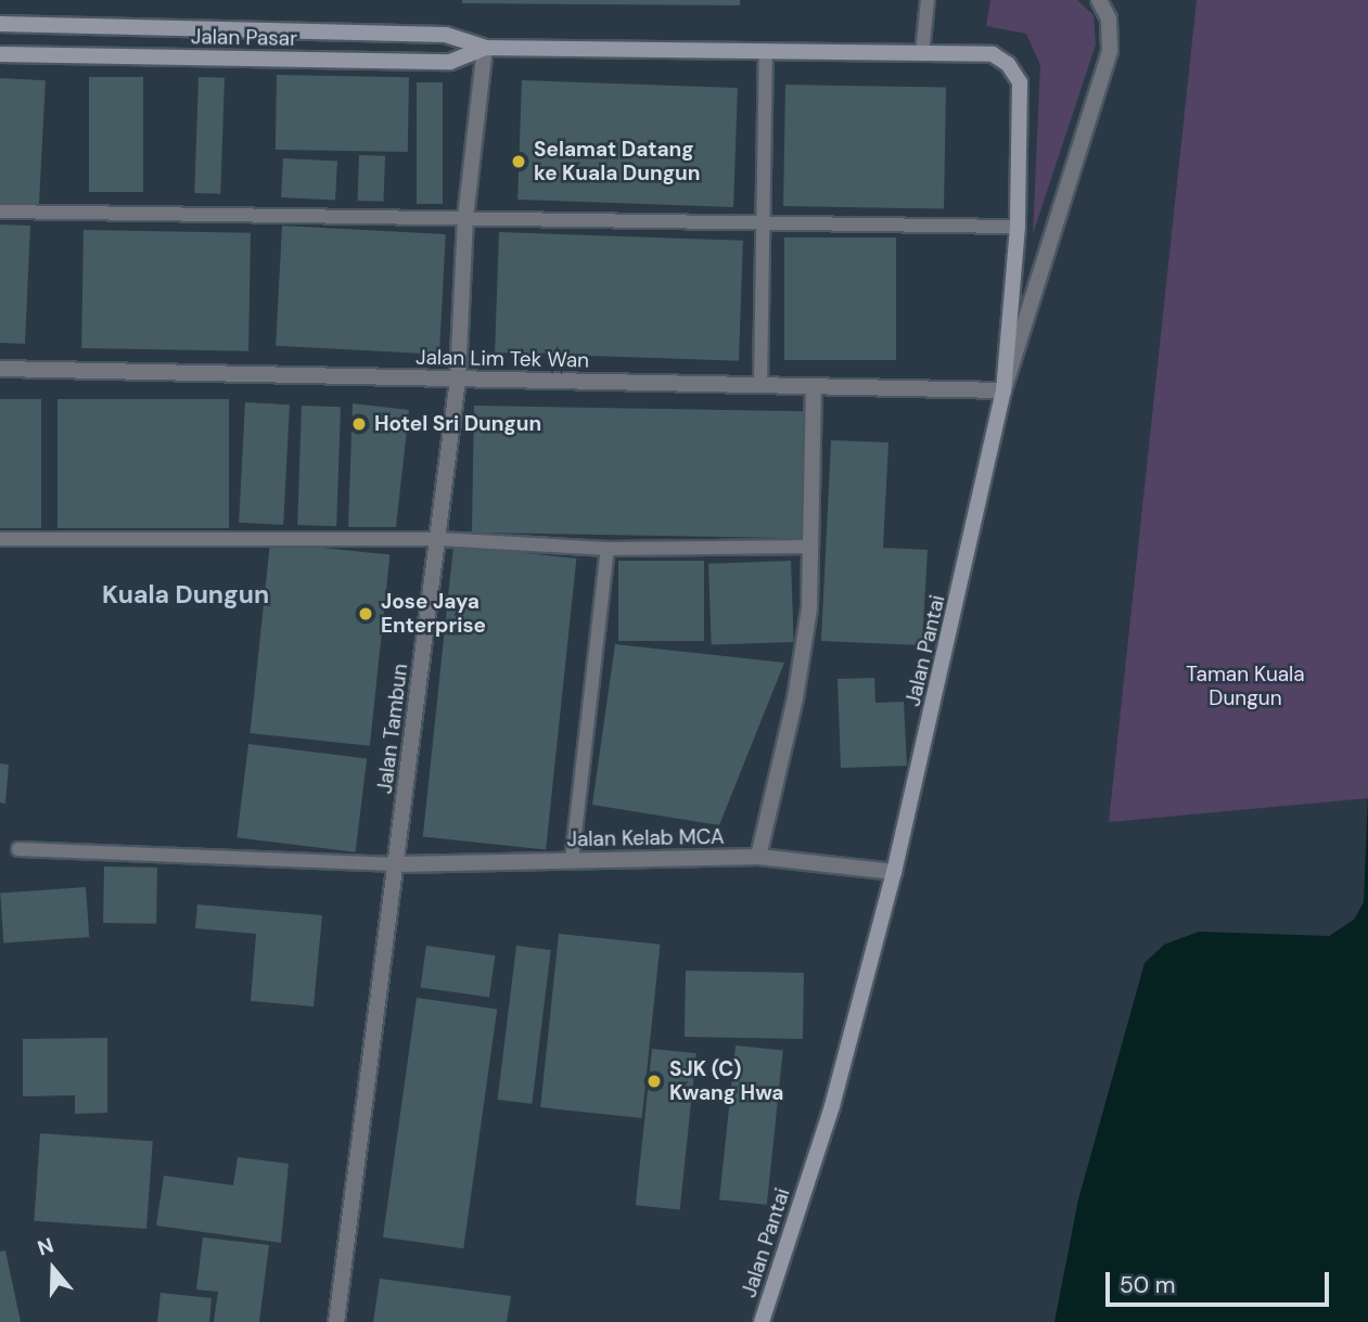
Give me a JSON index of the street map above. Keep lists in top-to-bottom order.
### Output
{
  "streets": {
    "main road": ["Jalan Pasar", "Jalan Pantai"],
    "street": ["Jalan Lim Tek Wan", "Jalan Tambun", "Jalan Kelab MCA"]
  },
  "crossings": [
    ["Jalan Pasar", "Jalan Pantai"],
    ["Jalan Pasar", "Jalan Tambun"],
    ["Jalan Lim Tek Wan", "Jalan Pantai"],
    ["Jalan Lim Tek Wan", "Jalan Tambun"],
    ["Jalan Pantai", "Jalan Kelab MCA"],
    ["Jalan Tambun", "Jalan Kelab MCA"]
  ],
  "districts": ["Kuala Dungun"],
  "parks": ["Taman Kuala Dungun"],
  "places": [
    "Selamat Datang ke Kuala Dungun",
    "Hotel Sri Dungun",
    "Jose Jaya Enterprise",
    "SJK (C) Kwang Hwa"
  ],
  "scale_bar": "50 m",
  "north": "top"
}
